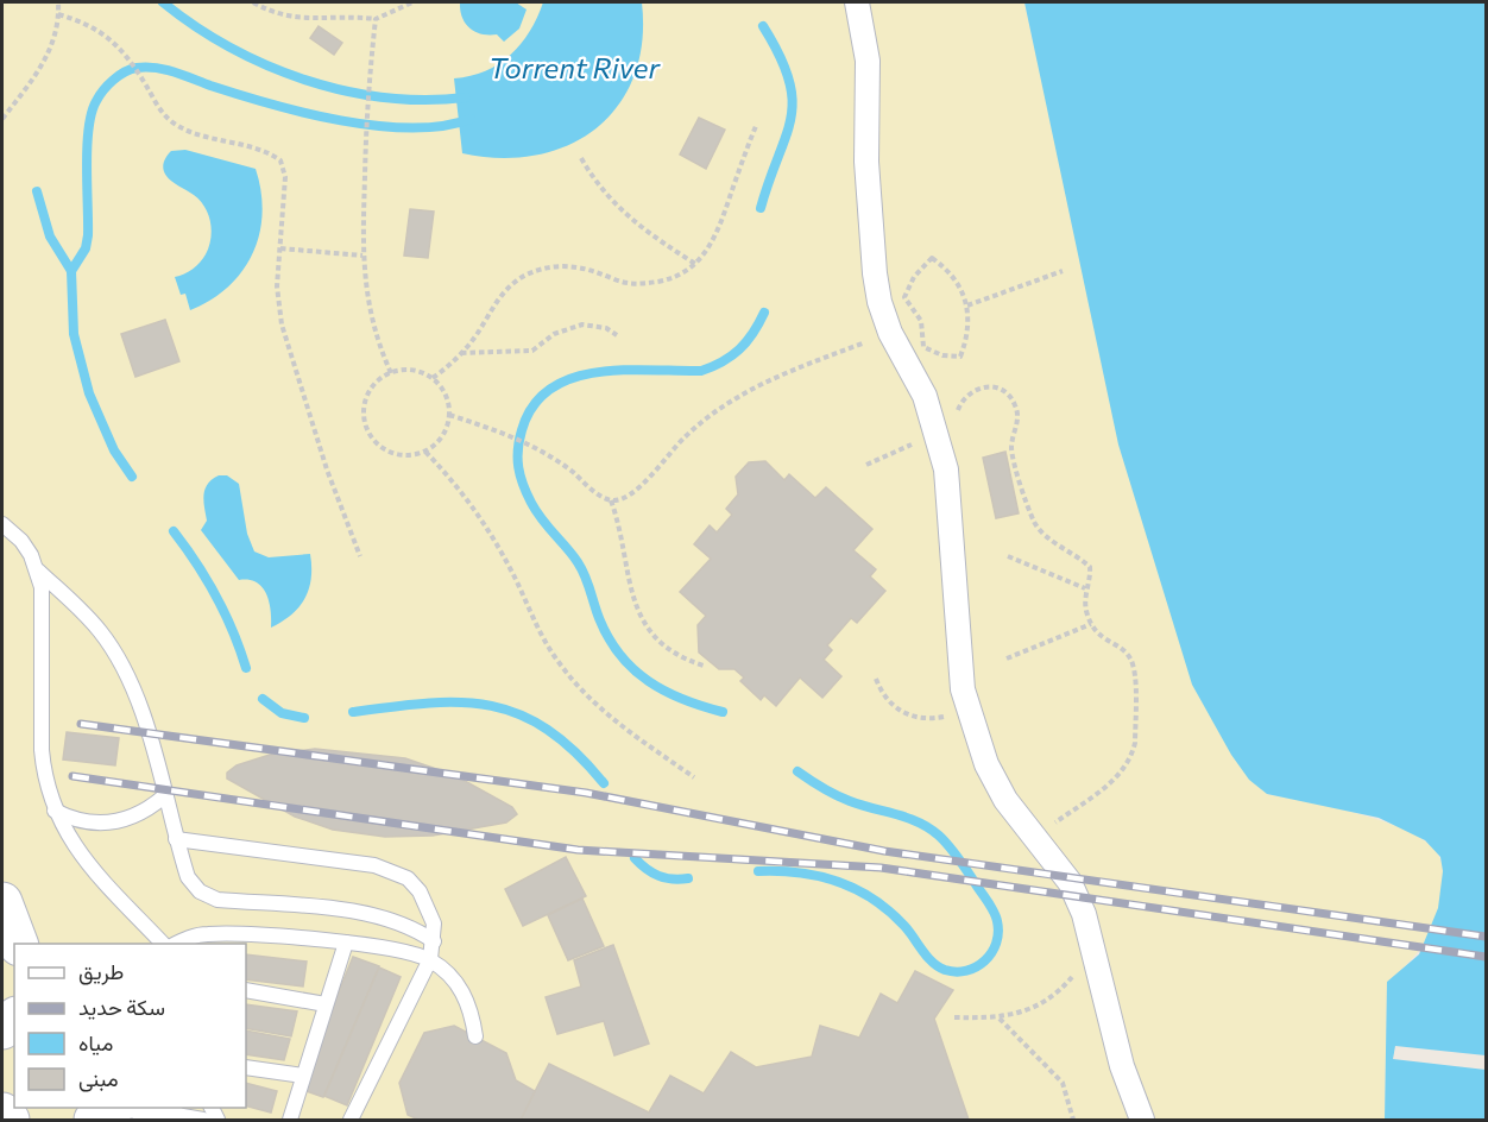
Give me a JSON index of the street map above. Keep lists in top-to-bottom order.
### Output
{
  "water": ["Torrent River"],
  "legend": [
    "طريق",
    "سكة حديد",
    "مياه",
    "مبنى"
  ]
}
